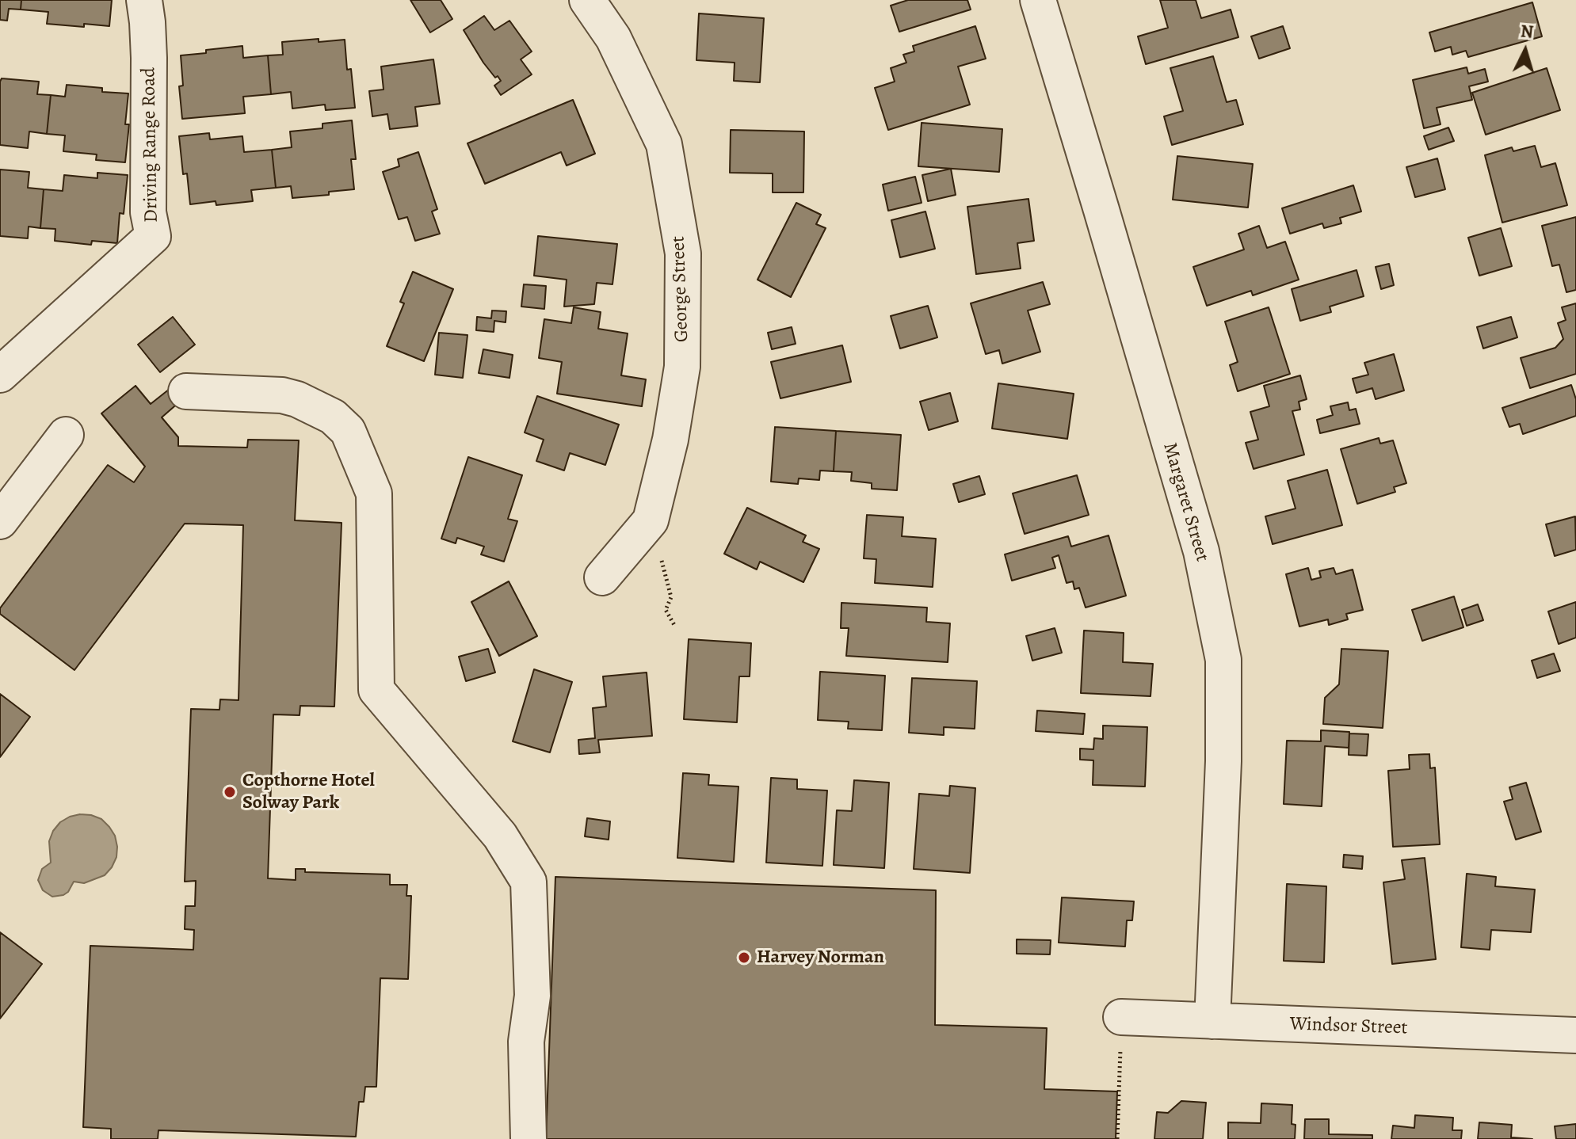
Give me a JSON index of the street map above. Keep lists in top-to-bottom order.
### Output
{
  "streets": {
    "street": [
      "Driving Range Road",
      "George Street",
      "Margaret Street",
      "Windsor Street"
    ]
  },
  "crossings": [
    ["Margaret Street", "Windsor Street"]
  ],
  "places": ["Copthorne Hotel Solway Park", "Harvey Norman"],
  "north": "top"
}
